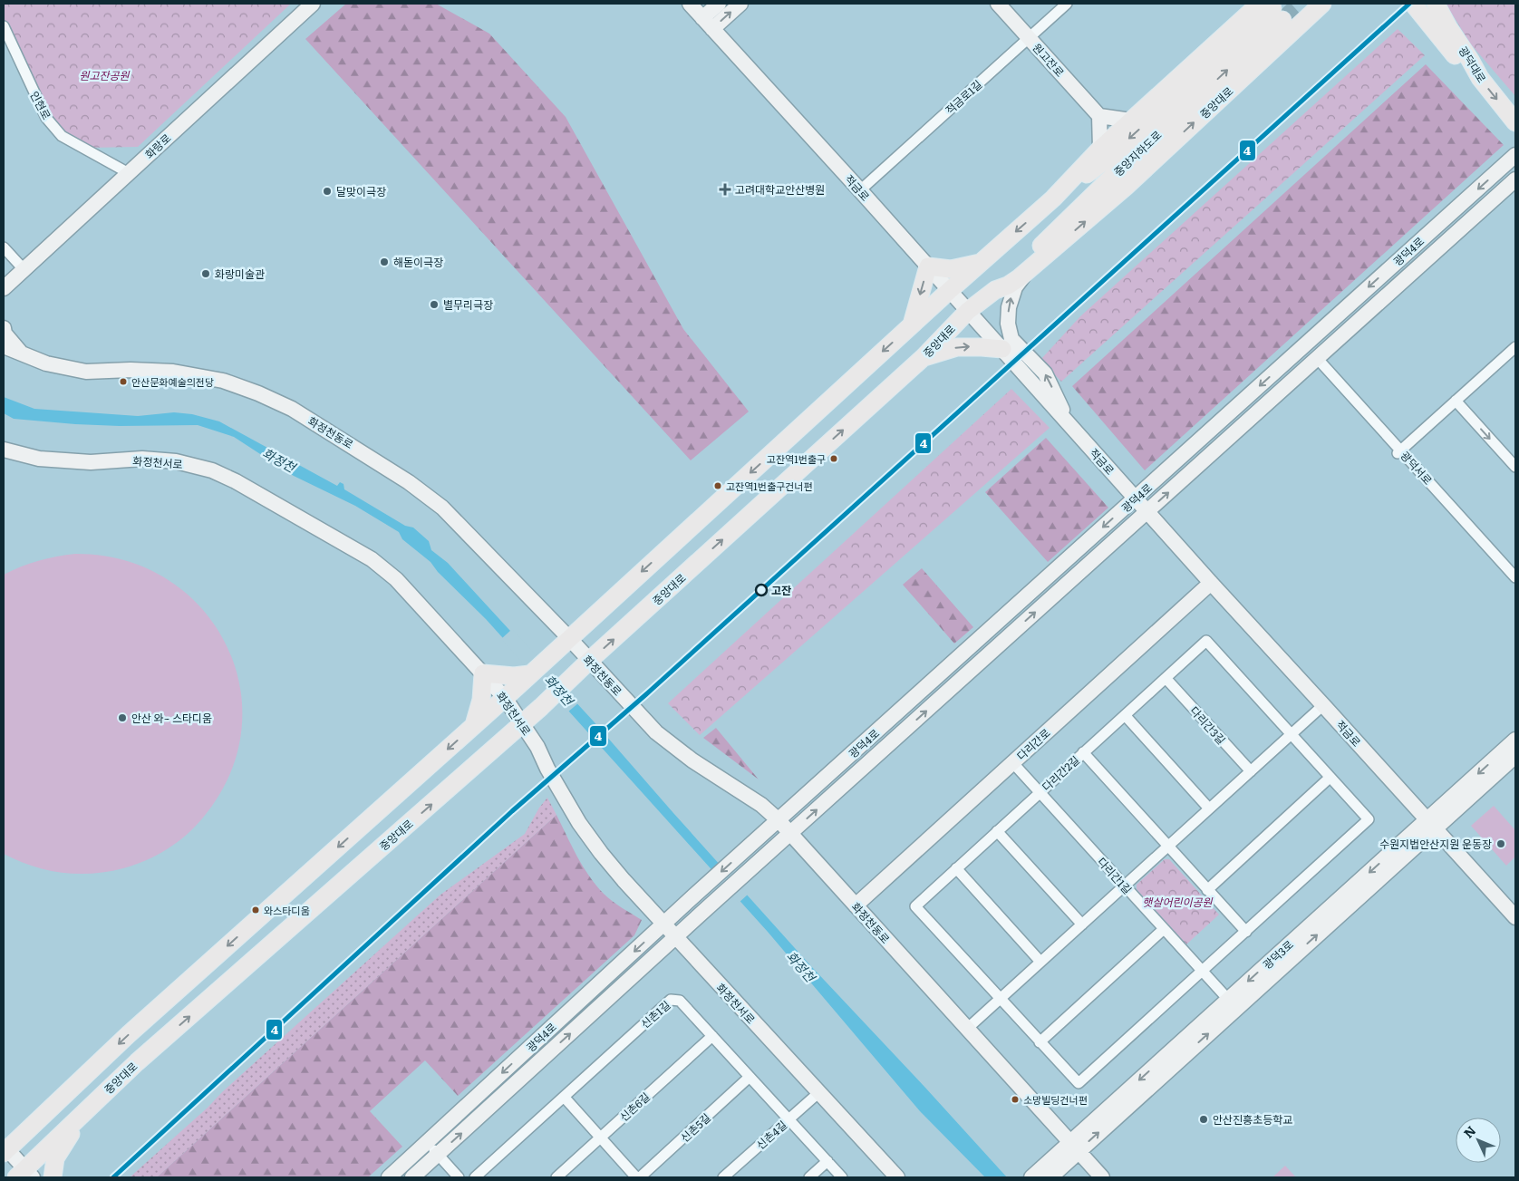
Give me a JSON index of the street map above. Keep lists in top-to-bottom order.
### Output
{
  "streets": {
    "main road": ["광덕대로", "중앙대로", "중앙지하도로"],
    "street": [
      "원고잔로",
      "적금로1길",
      "인현로",
      "화랑로",
      "적금로",
      "광덕4로",
      "화정천동로",
      "화정천서로",
      "광덕서로",
      "다리간3길",
      "다리간로",
      "다리간2길",
      "다리간1길",
      "광덕3로",
      "신촌1길",
      "신촌6길",
      "신촌5길",
      "신촌4길"
    ]
  },
  "crossings": [
    ["원고잔로", "적금로1길"],
    ["적금로1길", "적금로"],
    ["중앙대로", "중앙지하도로"],
    ["중앙대로", "적금로"],
    ["중앙대로", "화정천동로"],
    ["중앙대로", "화정천서로"],
    ["인현로", "화랑로"],
    ["적금로", "광덕4로"],
    ["적금로", "다리간로"],
    ["적금로", "광덕3로"],
    ["광덕4로", "화정천동로"],
    ["광덕4로", "화정천서로"],
    ["광덕4로", "광덕서로"],
    ["화정천동로", "다리간로"],
    ["화정천동로", "광덕3로"],
    ["화정천서로", "신촌4길"],
    ["다리간3길", "다리간2길"],
    ["다리간로", "다리간1길"],
    ["다리간2길", "다리간1길"],
    ["다리간1길", "광덕3로"],
    ["신촌1길", "신촌6길"],
    ["신촌1길", "신촌5길"],
    ["신촌1길", "신촌4길"]
  ],
  "one_way": ["광덕대로"],
  "water": ["화정천"],
  "parks": ["원고잔공원", "햇살어린이공원"],
  "places": {
    "health": ["고려대학교안산병원"],
    "other": [
      "달맞이극장",
      "해돋이극장",
      "화랑미술관",
      "별무리극장",
      "안산문화예술의전당",
      "고잔역1번출구",
      "고잔역1번출구건너편",
      "고잔",
      "안산 와~ 스타디움",
      "수원지법안산지원 운동장",
      "와스타디움",
      "소망빌딩건너편",
      "안산진흥초등학교"
    ]
  },
  "lines": ["transit line 4"],
  "north": "top left"
}
